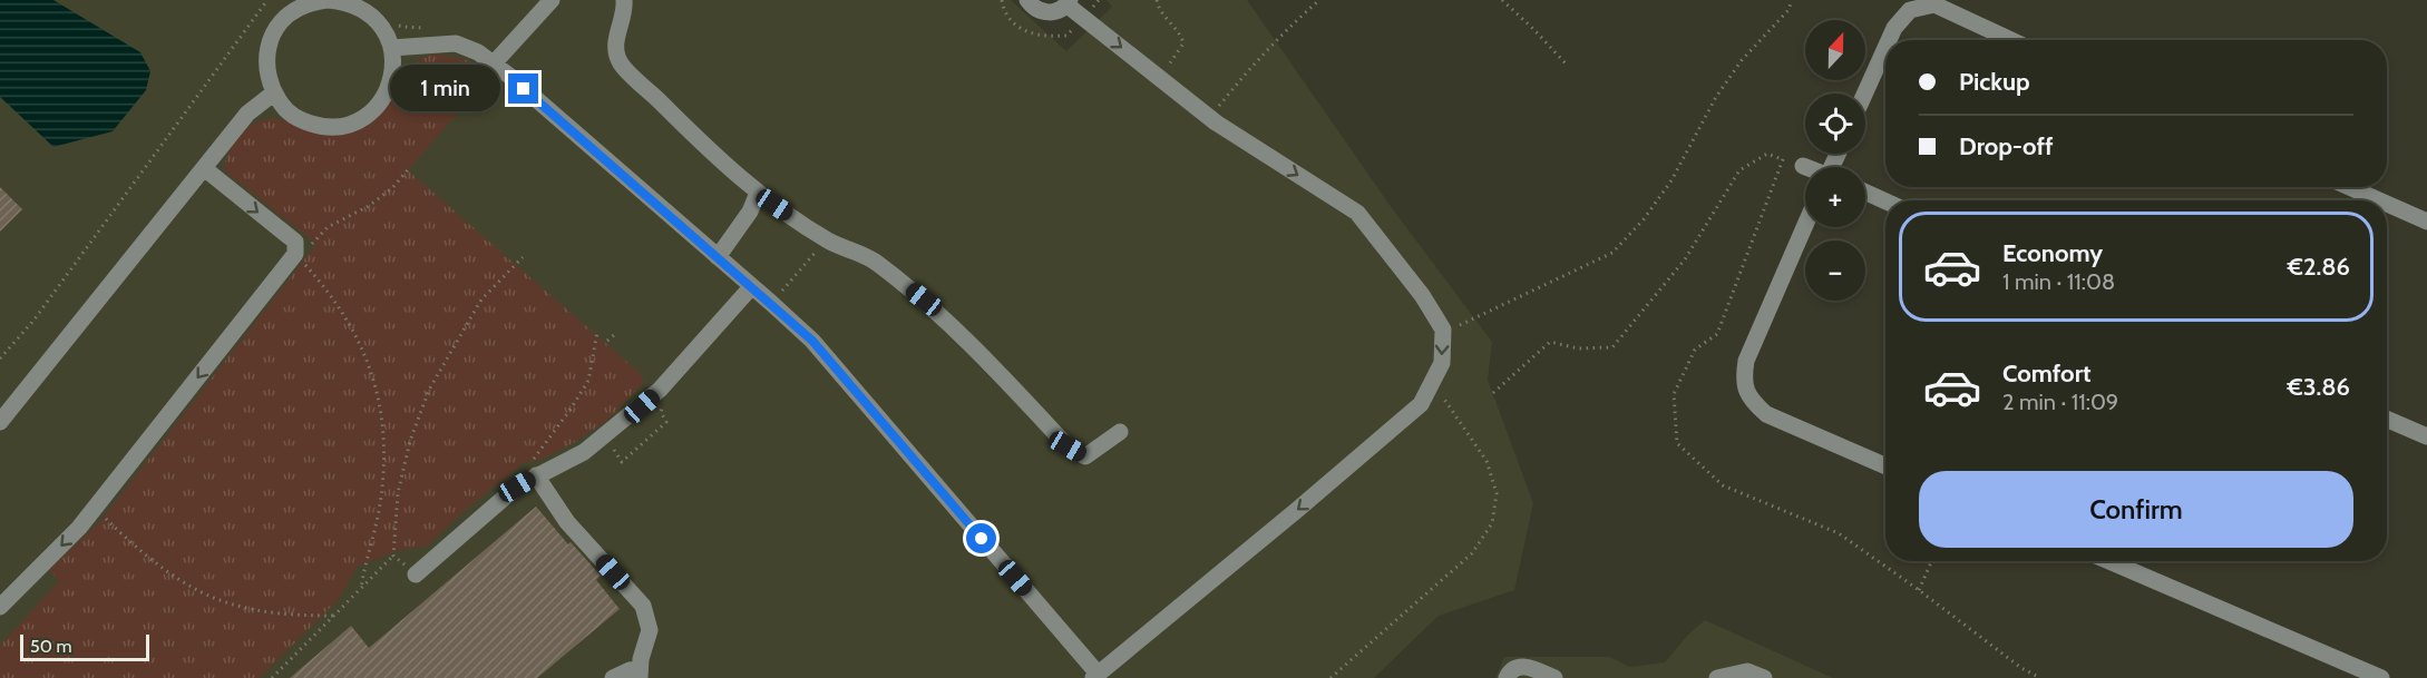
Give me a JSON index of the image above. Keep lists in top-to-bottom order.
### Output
{
  "scale_bar": "50 m",
  "north": "top",
  "page": {
    "map_buttons": ["+", "−"],
    "banner": ["Pickup", "Drop-off"],
    "bubble": "1 min",
    "list": [
      {
        "name": "Economy",
        "note": "1 min · 11:08",
        "value": "€2.86"
      },
      {
        "name": "Comfort",
        "note": "2 min · 11:09",
        "value": "€3.86"
      }
    ],
    "buttons": "Confirm",
    "scale": "50 m"
  }
}
